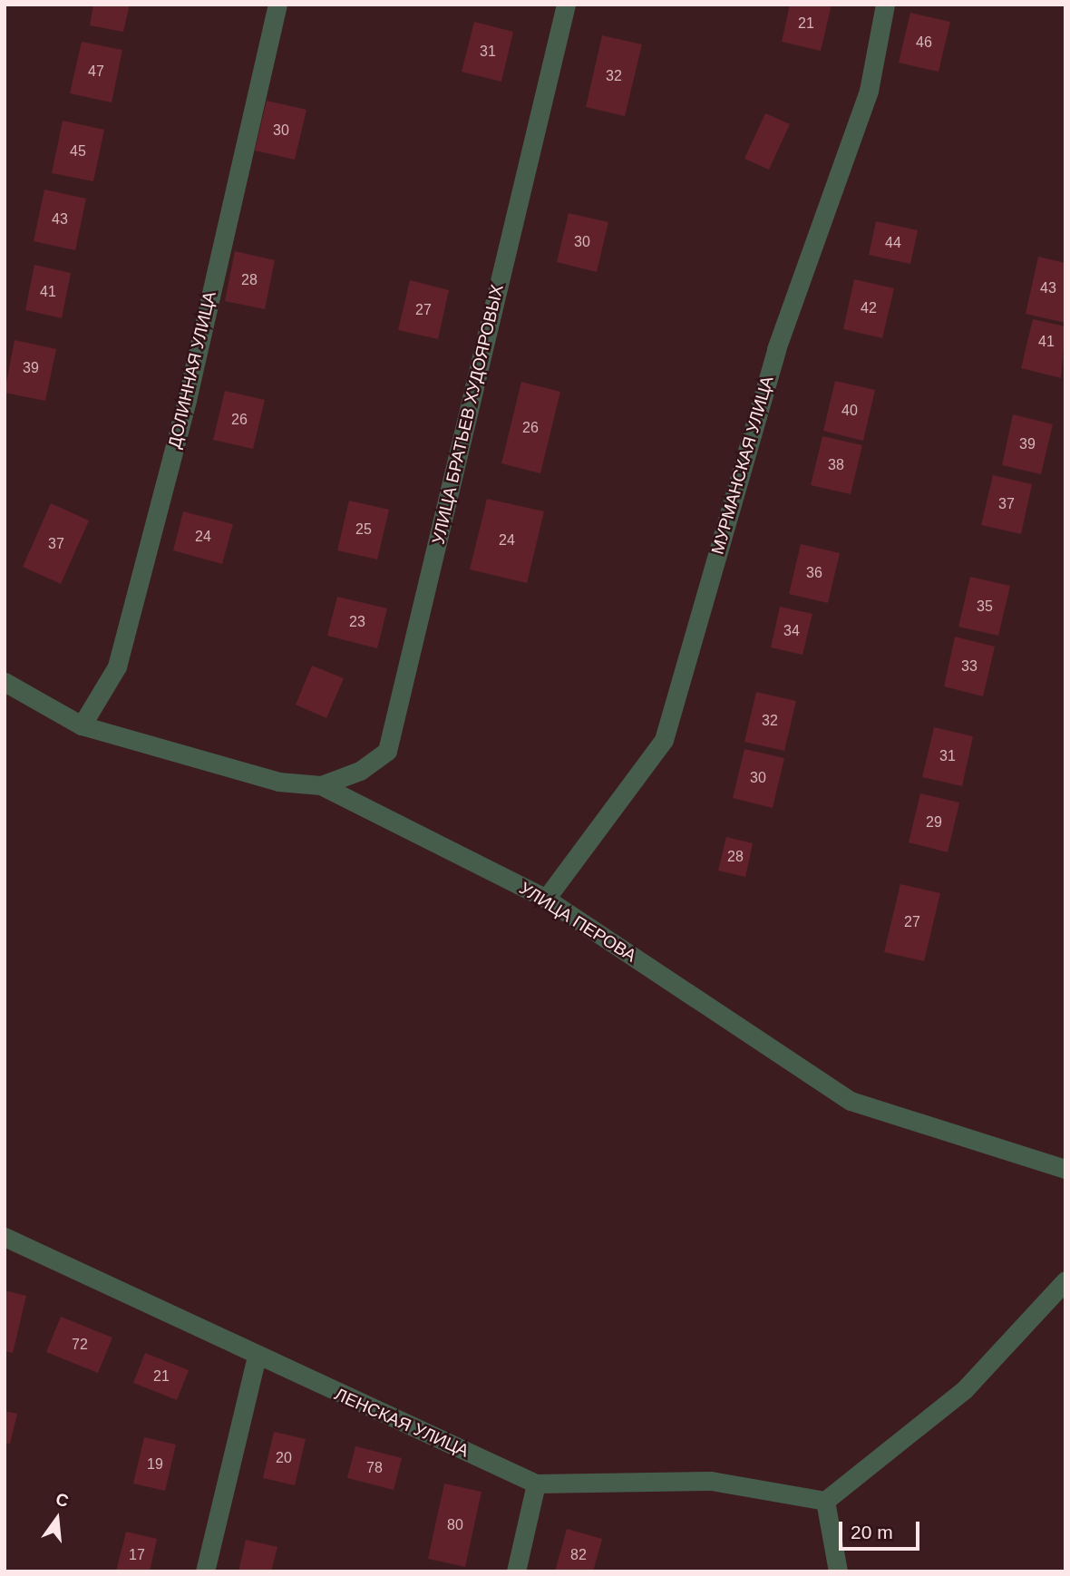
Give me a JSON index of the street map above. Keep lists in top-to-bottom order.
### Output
{
  "streets": {
    "street": [
      "ДОЛИННАЯ УЛИЦА",
      "УЛИЦА БРАТЬЕВ ХУДОЯРОВЫХ",
      "МУРМАНСКАЯ УЛИЦА",
      "УЛИЦА ПЕРОВА",
      "ЛЕНСКАЯ УЛИЦА"
    ]
  },
  "crossings": [
    ["ДОЛИННАЯ УЛИЦА", "УЛИЦА ПЕРОВА"],
    ["УЛИЦА БРАТЬЕВ ХУДОЯРОВЫХ", "УЛИЦА ПЕРОВА"],
    ["МУРМАНСКАЯ УЛИЦА", "УЛИЦА ПЕРОВА"]
  ],
  "house_numbers": [
    "21",
    "46",
    "31",
    "47",
    "32",
    "30",
    "45",
    "43",
    "30",
    "44",
    "28",
    "43",
    "41",
    "42",
    "27",
    "41",
    "39",
    "40",
    "26",
    "26",
    "39",
    "38",
    "37",
    "25",
    "24",
    "24",
    "37",
    "36",
    "35",
    "23",
    "34",
    "33",
    "32",
    "31",
    "30",
    "29",
    "28",
    "27",
    "72",
    "21",
    "20",
    "19",
    "78",
    "80",
    "17",
    "82"
  ],
  "scale_bar": "20 m",
  "north": "top"
}
